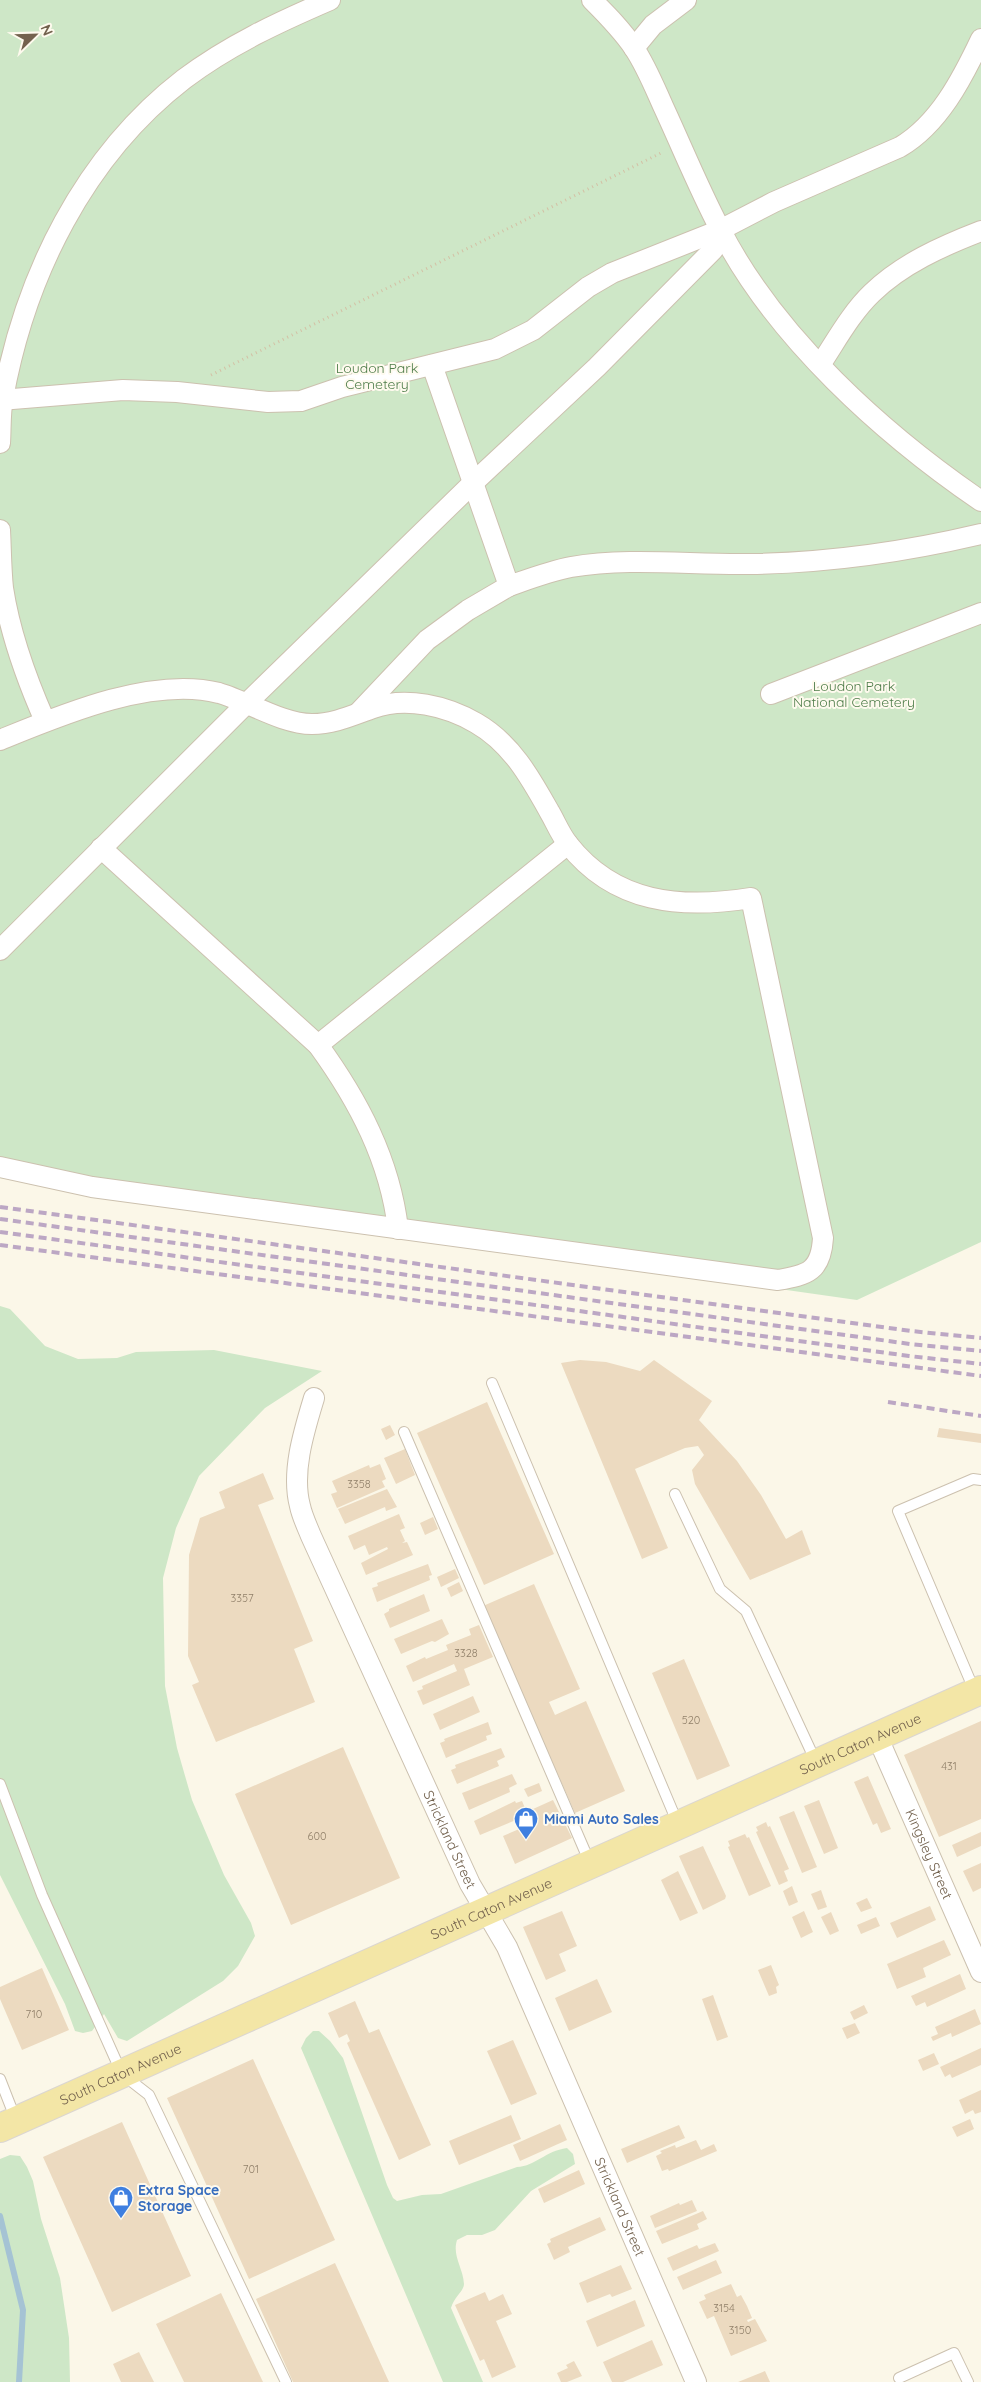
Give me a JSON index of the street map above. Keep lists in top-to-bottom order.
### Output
{
  "streets": {
    "main road": ["South Caton Avenue"],
    "street": ["Strickland Street", "Kingsley Street"]
  },
  "crossings": [
    ["South Caton Avenue", "Strickland Street"],
    ["South Caton Avenue", "Kingsley Street"]
  ],
  "parks": ["Loudon Park Cemetery", "Loudon Park National Cemetery"],
  "places": {
    "shop": ["Miami Auto Sales", "Extra Space Storage"]
  },
  "house_numbers": [
    "3358",
    "3357",
    "3328",
    "520",
    "431",
    "600",
    "710",
    "701",
    "3154",
    "3150"
  ],
  "north": "top right"
}
